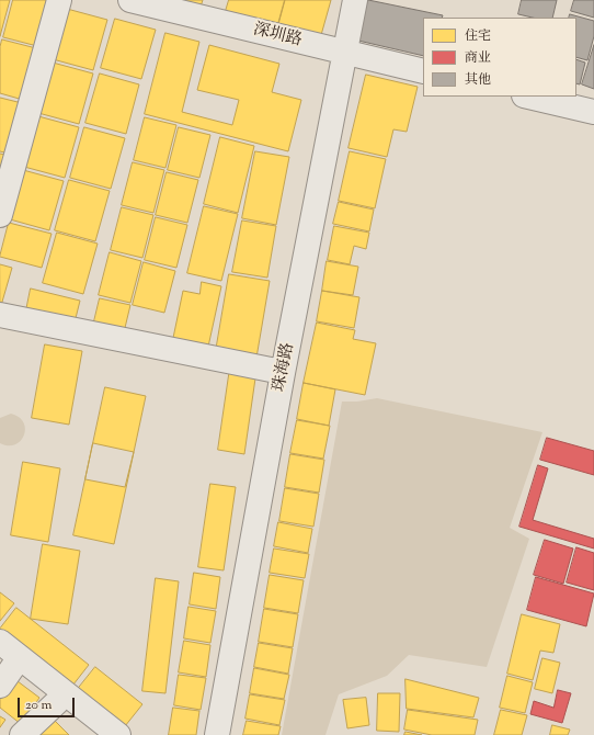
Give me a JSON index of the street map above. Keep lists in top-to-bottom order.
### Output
{
  "streets": {
    "street": ["深圳路", "珠海路"]
  },
  "crossings": [
    ["深圳路", "珠海路"]
  ],
  "legend": ["住宅", "商业", "其他"],
  "scale_bar": "20 m"
}
